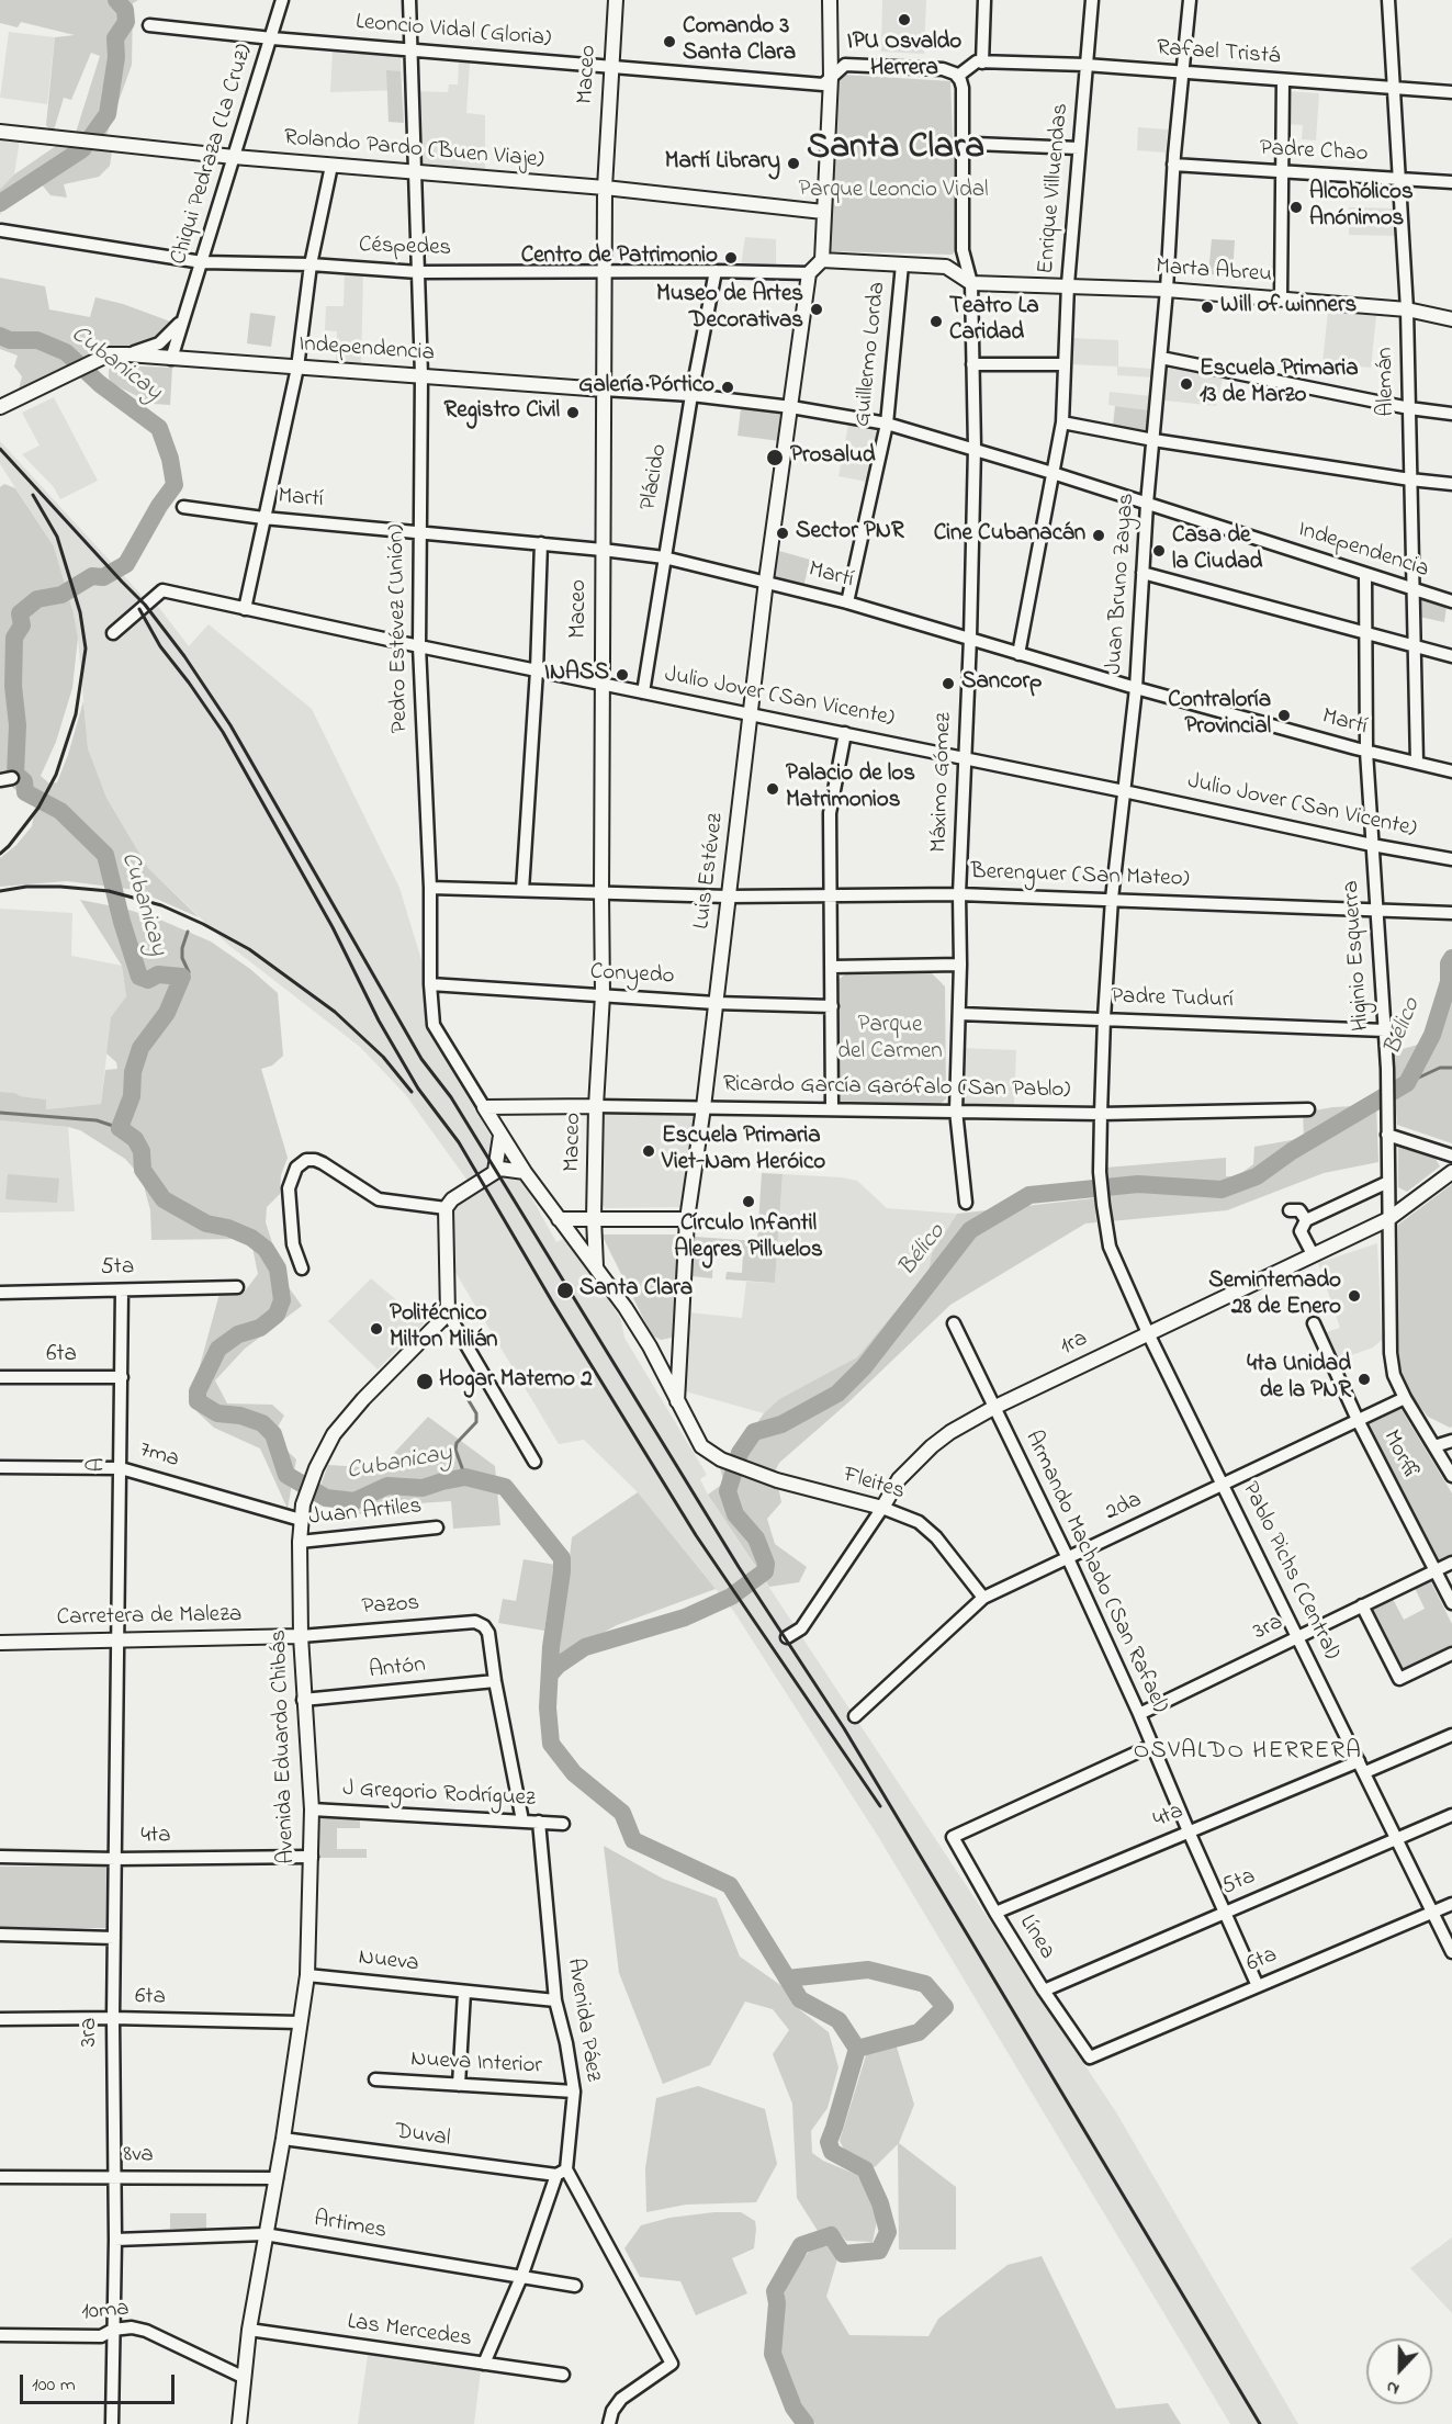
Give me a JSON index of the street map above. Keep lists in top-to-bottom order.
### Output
{
  "streets": {
    "main road": [
      "Maceo",
      "Rolando Pardo (Buen Viaje)",
      "Marta Abreu",
      "Independencia",
      "Pedro Estévez (Unión)",
      "Luis Estévez",
      "Ricardo García Garófalo (San Pablo)",
      "1ra",
      "Fleites",
      "Carretera de Maleza",
      "Avenida Eduardo Chibás"
    ],
    "street": [
      "Leoncio Vidal (Gloria)",
      "Rafael Tristá",
      "Padre Chao",
      "Chiqui Pedraza (La Cruz)",
      "Enrique Villuendas",
      "Céspedes",
      "Guillermo Lorda",
      "Alemán",
      "Plácido",
      "Martí",
      "Juan Bruno Zayas",
      "Julio Jover (San Vicente)",
      "Máximo Gómez",
      "Berenguer (San Mateo)",
      "Higinio Esquerra",
      "Conyedo",
      "Padre Tudurí",
      "5ta",
      "6ta",
      "Morffi",
      "7ma",
      "A",
      "2da",
      "Juan Artiles",
      "Pablo Pichs (Central)",
      "Armando Machado (San Rafael)",
      "Pazos",
      "3ra",
      "Antón",
      "J Gregorio Rodríguez",
      "4ta",
      "Línea",
      "Nueva",
      "Avenida Páez",
      "Nueva Interior",
      "Duval",
      "8va",
      "Artimes",
      "10ma",
      "Las Mercedes"
    ]
  },
  "crossings": [
    ["Leoncio Vidal (Gloria)", "Maceo"],
    ["Leoncio Vidal (Gloria)", "Chiqui Pedraza (La Cruz)"],
    ["Leoncio Vidal (Gloria)", "Pedro Estévez (Unión)"],
    ["Leoncio Vidal (Gloria)", "Máximo Gómez"],
    ["Rafael Tristá", "Enrique Villuendas"],
    ["Rafael Tristá", "Alemán"],
    ["Rafael Tristá", "Juan Bruno Zayas"],
    ["Maceo", "Rolando Pardo (Buen Viaje)"],
    ["Maceo", "Céspedes"],
    ["Maceo", "Independencia"],
    ["Maceo", "Martí"],
    ["Maceo", "Pedro Estévez (Unión)"],
    ["Maceo", "Julio Jover (San Vicente)"],
    ["Maceo", "Berenguer (San Mateo)"],
    ["Maceo", "Conyedo"],
    ["Maceo", "Ricardo García Garófalo (San Pablo)"],
    ["Rolando Pardo (Buen Viaje)", "Chiqui Pedraza (La Cruz)"],
    ["Rolando Pardo (Buen Viaje)", "Pedro Estévez (Unión)"],
    ["Padre Chao", "Alemán"],
    ["Padre Chao", "Juan Bruno Zayas"],
    ["Chiqui Pedraza (La Cruz)", "Céspedes"],
    ["Chiqui Pedraza (La Cruz)", "Independencia"],
    ["Enrique Villuendas", "Marta Abreu"],
    ["Enrique Villuendas", "Independencia"],
    ["Enrique Villuendas", "Martí"],
    ["Céspedes", "Plácido"],
    ["Céspedes", "Pedro Estévez (Unión)"],
    ["Céspedes", "Luis Estévez"],
    ["Marta Abreu", "Alemán"],
    ["Marta Abreu", "Juan Bruno Zayas"],
    ["Marta Abreu", "Máximo Gómez"],
    ["Independencia", "Guillermo Lorda"],
    ["Independencia", "Alemán"],
    ["Independencia", "Plácido"],
    ["Independencia", "Juan Bruno Zayas"],
    ["Independencia", "Pedro Estévez (Unión)"],
    ["Independencia", "Máximo Gómez"],
    ["Independencia", "Luis Estévez"],
    ["Independencia", "Higinio Esquerra"],
    ["Guillermo Lorda", "Martí"],
    ["Alemán", "Martí"],
    ["Plácido", "Martí"],
    ["Plácido", "Julio Jover (San Vicente)"],
    ["Martí", "Juan Bruno Zayas"],
    ["Martí", "Pedro Estévez (Unión)"],
    ["Martí", "Máximo Gómez"],
    ["Martí", "Luis Estévez"],
    ["Martí", "Higinio Esquerra"],
    ["Juan Bruno Zayas", "Julio Jover (San Vicente)"],
    ["Juan Bruno Zayas", "Berenguer (San Mateo)"],
    ["Juan Bruno Zayas", "Padre Tudurí"],
    ["Juan Bruno Zayas", "Ricardo García Garófalo (San Pablo)"],
    ["Juan Bruno Zayas", "Pablo Pichs (Central)"],
    ["Pedro Estévez (Unión)", "Julio Jover (San Vicente)"],
    ["Pedro Estévez (Unión)", "Luis Estévez"],
    ["Pedro Estévez (Unión)", "Berenguer (San Mateo)"],
    ["Pedro Estévez (Unión)", "Conyedo"],
    ["Pedro Estévez (Unión)", "Ricardo García Garófalo (San Pablo)"],
    ["Pedro Estévez (Unión)", "Fleites"],
    ["Julio Jover (San Vicente)", "Máximo Gómez"],
    ["Julio Jover (San Vicente)", "Luis Estévez"],
    ["Julio Jover (San Vicente)", "Higinio Esquerra"],
    ["Máximo Gómez", "Berenguer (San Mateo)"],
    ["Máximo Gómez", "Padre Tudurí"],
    ["Máximo Gómez", "Ricardo García Garófalo (San Pablo)"],
    ["Luis Estévez", "Berenguer (San Mateo)"],
    ["Luis Estévez", "Conyedo"],
    ["Luis Estévez", "Ricardo García Garófalo (San Pablo)"],
    ["Luis Estévez", "Fleites"],
    ["Berenguer (San Mateo)", "Higinio Esquerra"],
    ["Higinio Esquerra", "Padre Tudurí"],
    ["Higinio Esquerra", "1ra"],
    ["Higinio Esquerra", "2da"],
    ["5ta", "A"],
    ["5ta", "Pablo Pichs (Central)"],
    ["5ta", "Armando Machado (San Rafael)"],
    ["5ta", "Línea"],
    ["1ra", "Fleites"],
    ["1ra", "Pablo Pichs (Central)"],
    ["1ra", "Armando Machado (San Rafael)"],
    ["6ta", "A"],
    ["6ta", "Pablo Pichs (Central)"],
    ["6ta", "Armando Machado (San Rafael)"],
    ["6ta", "3ra"],
    ["6ta", "Avenida Eduardo Chibás"],
    ["6ta", "Línea"],
    ["Morffi", "2da"],
    ["Morffi", "3ra"],
    ["7ma", "A"],
    ["7ma", "Avenida Eduardo Chibás"],
    ["A", "Carretera de Maleza"],
    ["A", "3ra"],
    ["Fleites", "2da"],
    ["2da", "Pablo Pichs (Central)"],
    ["2da", "Armando Machado (San Rafael)"],
    ["Juan Artiles", "Avenida Eduardo Chibás"],
    ["Pablo Pichs (Central)", "3ra"],
    ["Pablo Pichs (Central)", "4ta"],
    ["Armando Machado (San Rafael)", "3ra"],
    ["Armando Machado (San Rafael)", "4ta"],
    ["Armando Machado (San Rafael)", "Línea"],
    ["Pazos", "Carretera de Maleza"],
    ["Pazos", "Antón"],
    ["Pazos", "Avenida Eduardo Chibás"],
    ["Carretera de Maleza", "3ra"],
    ["Carretera de Maleza", "Avenida Eduardo Chibás"],
    ["3ra", "4ta"],
    ["3ra", "8va"],
    ["3ra", "Artimes"],
    ["3ra", "10ma"],
    ["Antón", "Avenida Eduardo Chibás"],
    ["Avenida Eduardo Chibás", "J Gregorio Rodríguez"],
    ["Avenida Eduardo Chibás", "4ta"],
    ["Avenida Eduardo Chibás", "Nueva"],
    ["Avenida Eduardo Chibás", "Duval"],
    ["Avenida Eduardo Chibás", "8va"],
    ["Avenida Eduardo Chibás", "Artimes"],
    ["Avenida Eduardo Chibás", "10ma"],
    ["Avenida Eduardo Chibás", "Las Mercedes"],
    ["J Gregorio Rodríguez", "Avenida Páez"],
    ["4ta", "Línea"],
    ["Nueva", "Avenida Páez"],
    ["Avenida Páez", "Nueva Interior"],
    ["Avenida Páez", "Duval"],
    ["Avenida Páez", "Artimes"],
    ["Avenida Páez", "Las Mercedes"]
  ],
  "districts": ["Santa Clara", "OSVALDO HERRERA"],
  "water": ["Cubanicay", "Bélico"],
  "parks": ["Parque Leoncio Vidal", "Parque del Carmen"],
  "places": [
    "IPU Osvaldo Herrera",
    "Comando 3 Santa Clara",
    "Martí Library",
    "Alcohólicos Anónimos",
    "Centro de Patrimonio",
    "Will of winners",
    "Museo de Artes Decorativas",
    "Teatro La Caridad",
    "Escuela Primaria 13 de Marzo",
    "Galería Pórtico",
    "Registro Civil",
    "Prosalud",
    "Sector PNR",
    "Cine Cubanacán",
    "Casa de la Ciudad",
    "INASS",
    "Sancorp",
    "Contraloría Provincial",
    "Palacio de los Matrimonios",
    "Escuela Primaria Viet-Nam Heróico",
    "Círculo Infantil Alegres Pilluelos",
    "Santa Clara",
    "Seminternado 28 de Enero",
    "Politécnico Milton Milián",
    "4ta Unidad de la PNR",
    "Hogar Materno 2"
  ],
  "scale_bar": "100 m",
  "north": "bottom"
}
